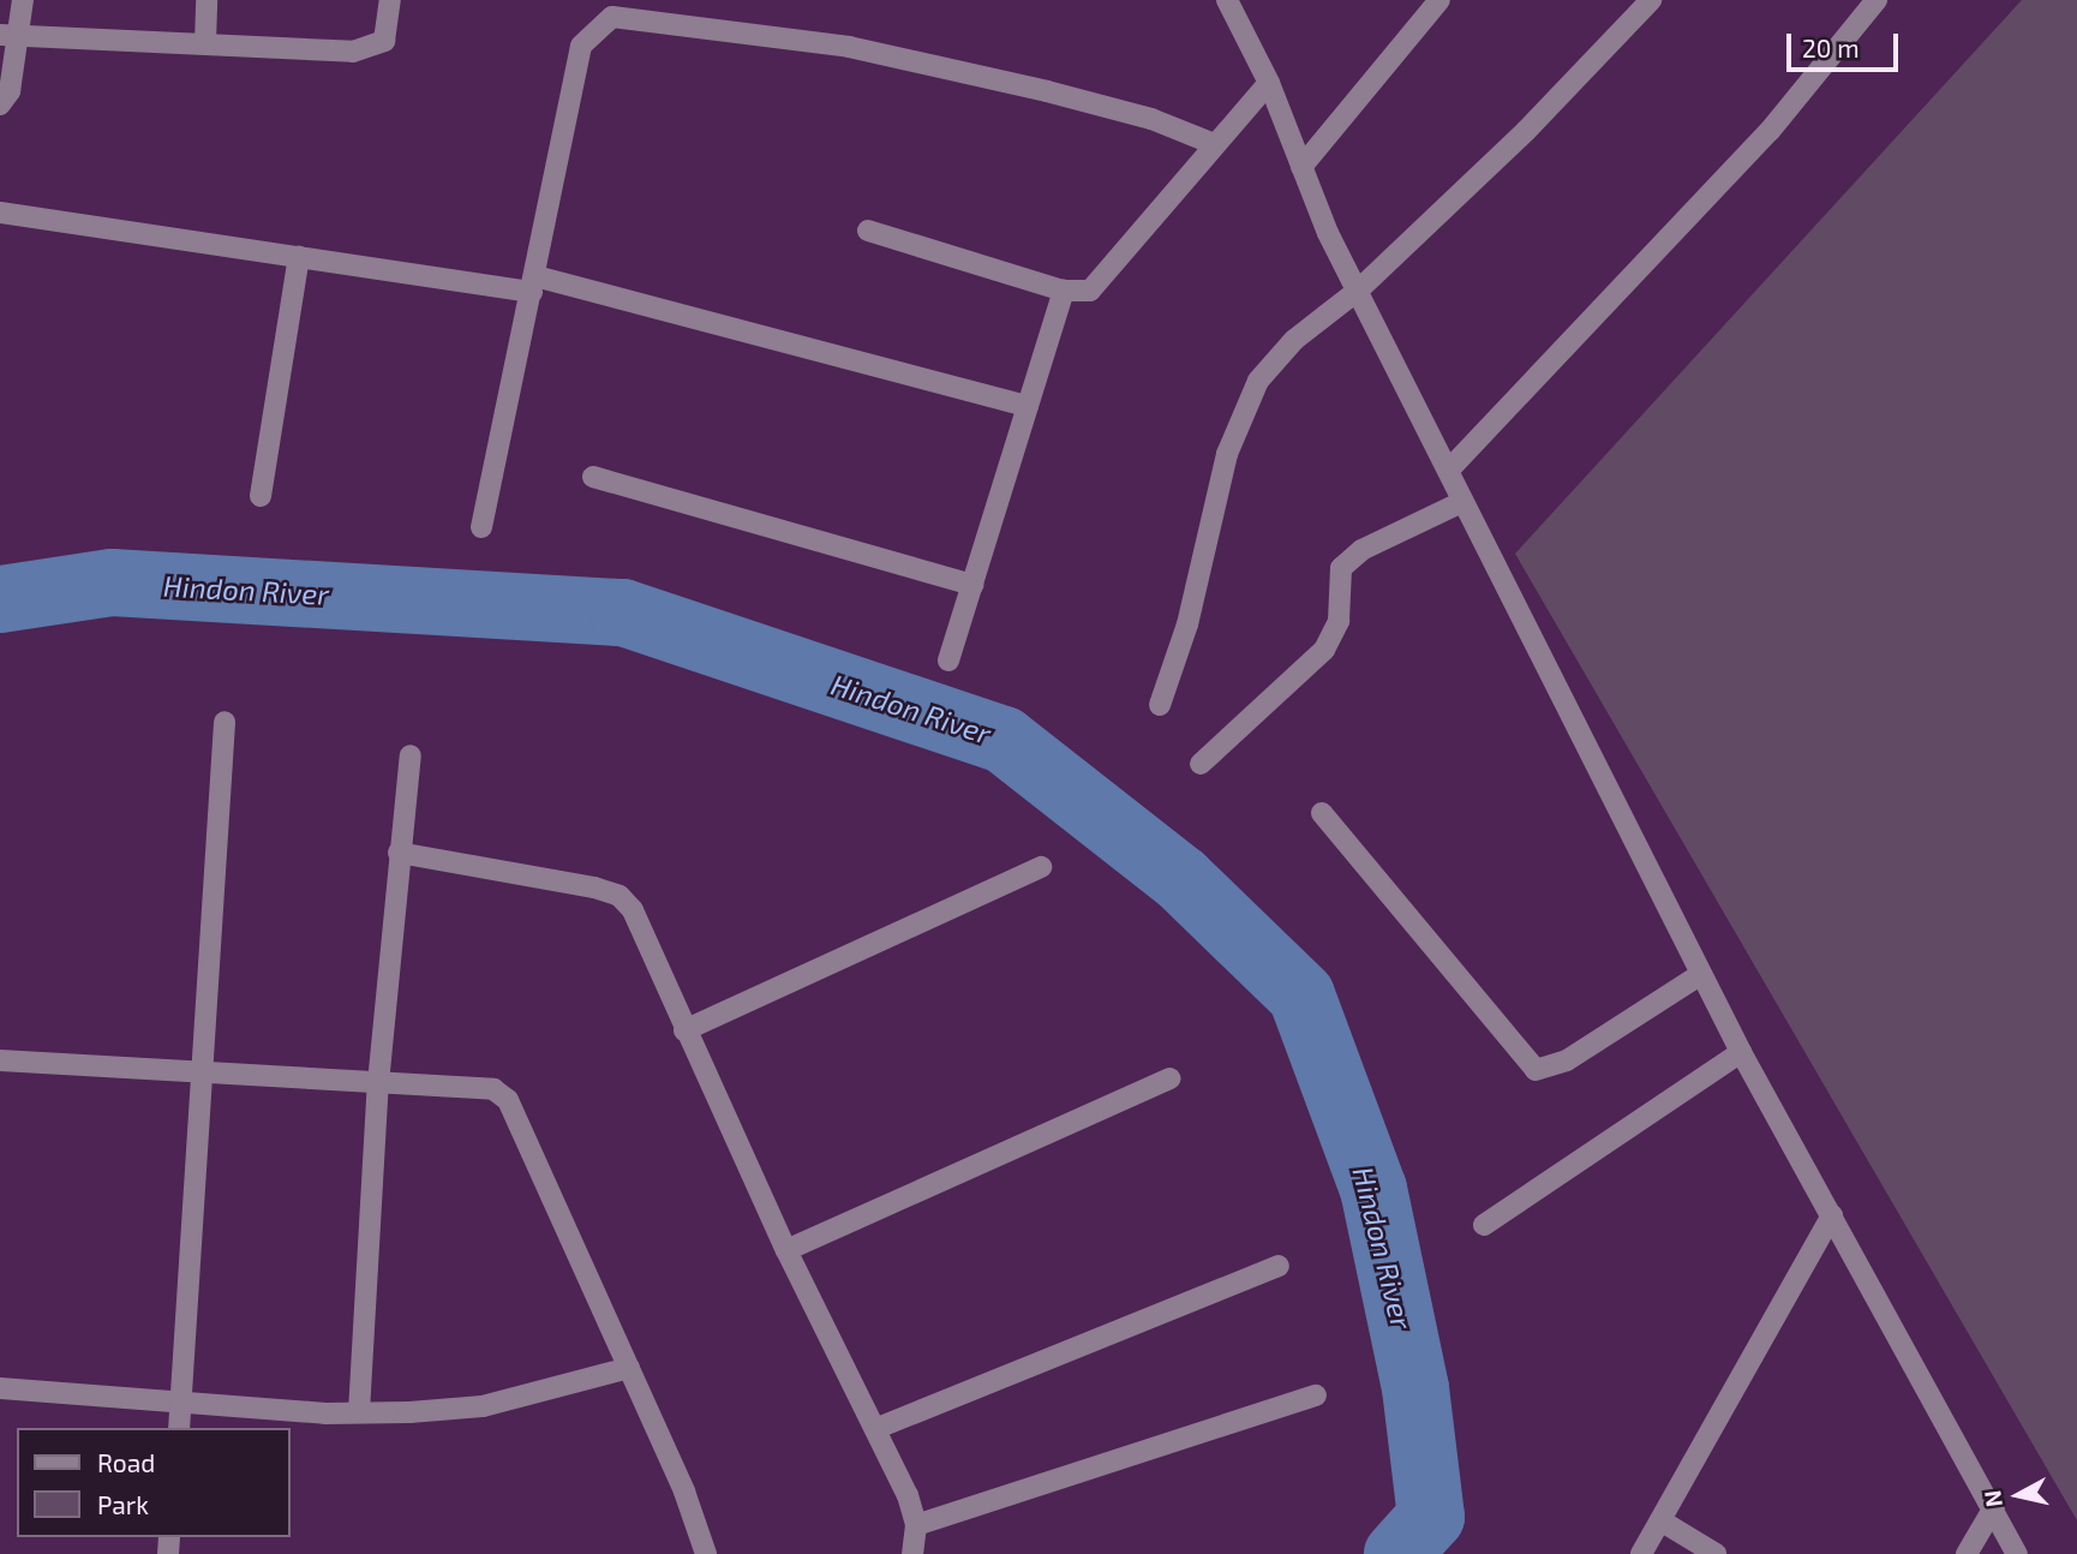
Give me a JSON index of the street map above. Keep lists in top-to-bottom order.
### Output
{
  "water": ["Hindon River"],
  "legend": ["Road", "Park"],
  "scale_bar": "20 m",
  "north": "left"
}
